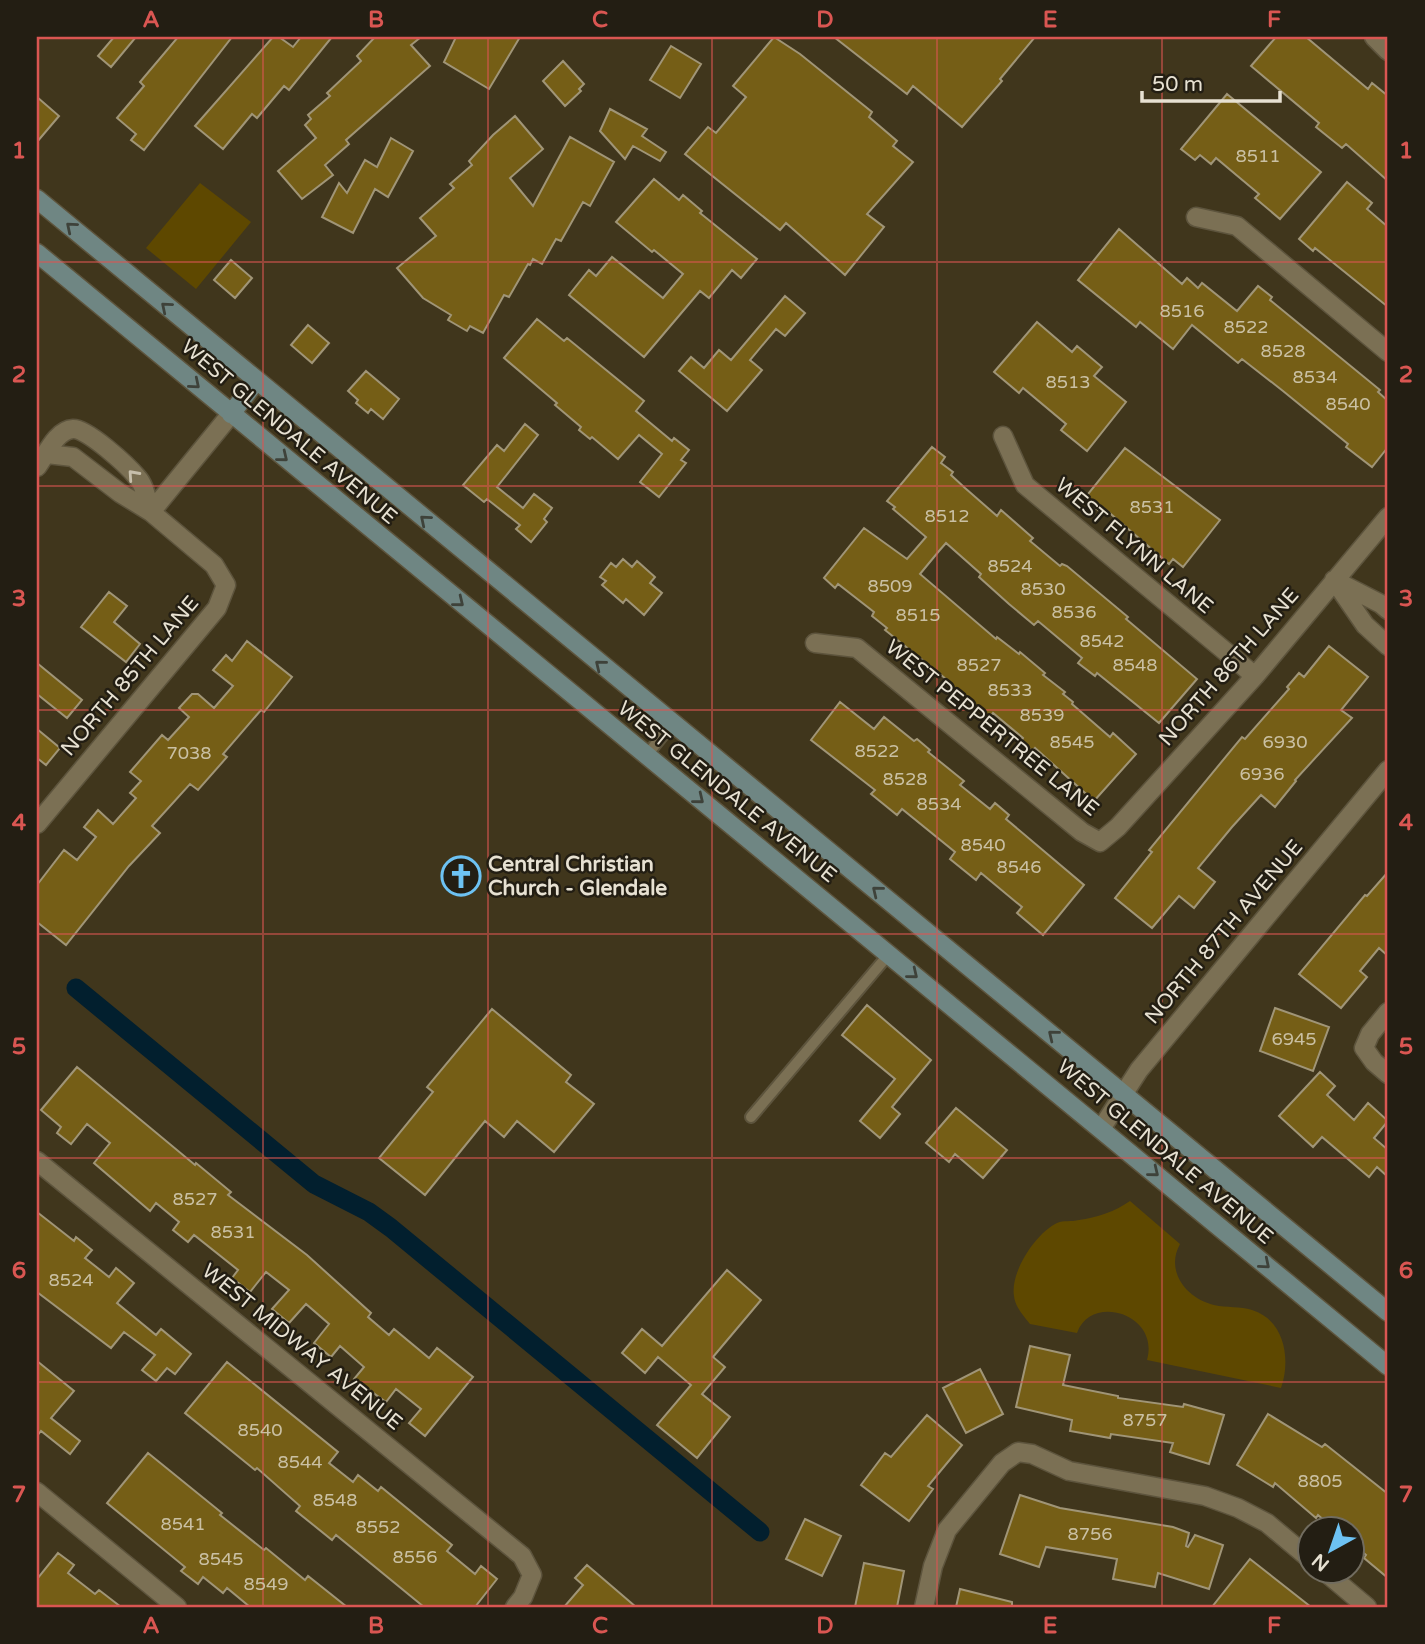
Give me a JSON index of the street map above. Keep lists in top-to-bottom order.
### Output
{
  "streets": {
    "main road": ["WEST GLENDALE AVENUE"],
    "street": [
      "WEST FLYNN LANE",
      "NORTH 86TH LANE",
      "NORTH 85TH LANE",
      "WEST PEPPERTREE LANE",
      "NORTH 87TH AVENUE",
      "WEST MIDWAY AVENUE"
    ]
  },
  "crossings": [
    ["WEST GLENDALE AVENUE", "NORTH 87TH AVENUE"],
    ["WEST FLYNN LANE", "NORTH 86TH LANE"],
    ["NORTH 86TH LANE", "WEST PEPPERTREE LANE"]
  ],
  "places": {
    "church": ["Central Christian Church - Glendale"]
  },
  "house_numbers": [
    "8511",
    "8516",
    "8522",
    "8528",
    "8534",
    "8513",
    "8540",
    "8531",
    "8512",
    "8524",
    "8509",
    "8530",
    "8536",
    "8515",
    "8542",
    "8527",
    "8548",
    "8533",
    "8539",
    "8545",
    "6930",
    "8522",
    "7038",
    "6936",
    "8528",
    "8534",
    "8540",
    "8546",
    "6945",
    "8527",
    "8531",
    "8524",
    "8757",
    "8540",
    "8544",
    "8805",
    "8548",
    "8541",
    "8552",
    "8756",
    "8556",
    "8545",
    "8549"
  ],
  "scale_bar": "50 m",
  "north": "bottom left",
  "grid": {
    "columns": [
      "A",
      "B",
      "C",
      "D",
      "E",
      "F"
    ],
    "rows": [
      "1",
      "2",
      "3",
      "4",
      "5",
      "6",
      "7"
    ]
  }
}
